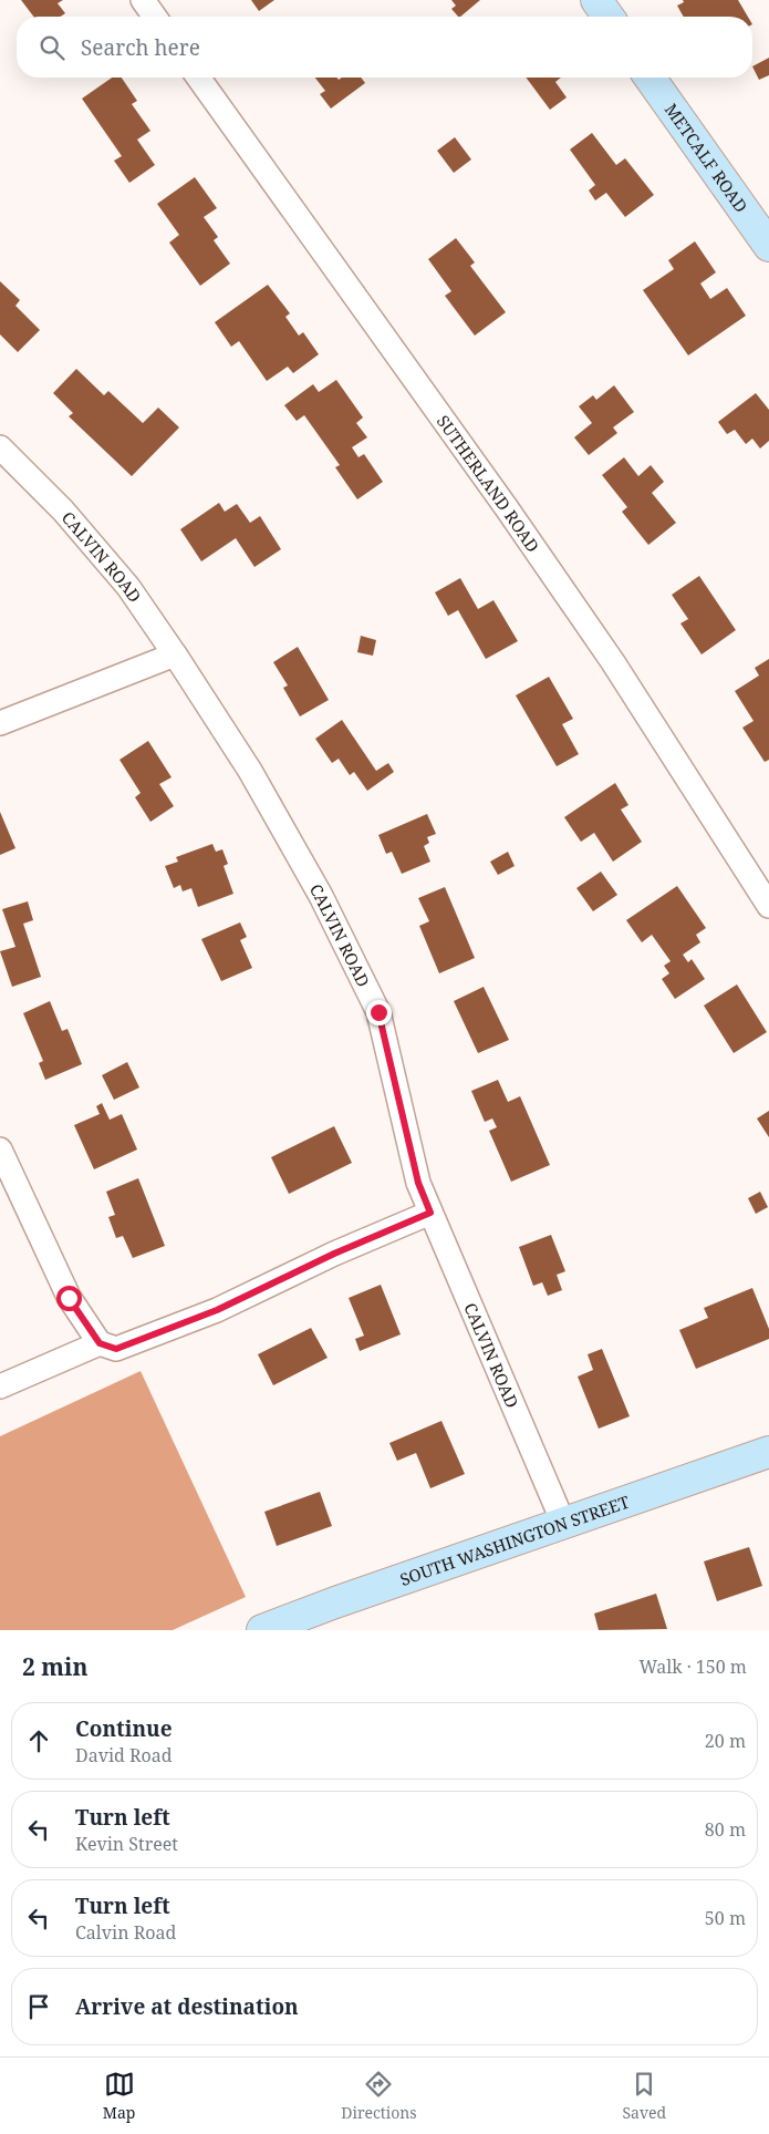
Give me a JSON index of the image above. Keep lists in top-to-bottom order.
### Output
{
  "streets": {
    "main road": ["METCALF ROAD", "SOUTH WASHINGTON STREET"],
    "street": ["SUTHERLAND ROAD", "CALVIN ROAD"]
  },
  "crossings": [
    ["CALVIN ROAD", "SOUTH WASHINGTON STREET"]
  ],
  "page": {
    "search": "Search here",
    "heading": ["2 min", "Walk · 150 m"],
    "list": [
      ["Continue", "David Road", "20 m"],
      ["Turn left", "Kevin Street", "80 m"],
      ["Turn left", "Calvin Road", "50 m"],
      "Arrive at destination"
    ],
    "nav": ["Map", "Directions", "Saved"]
  }
}
